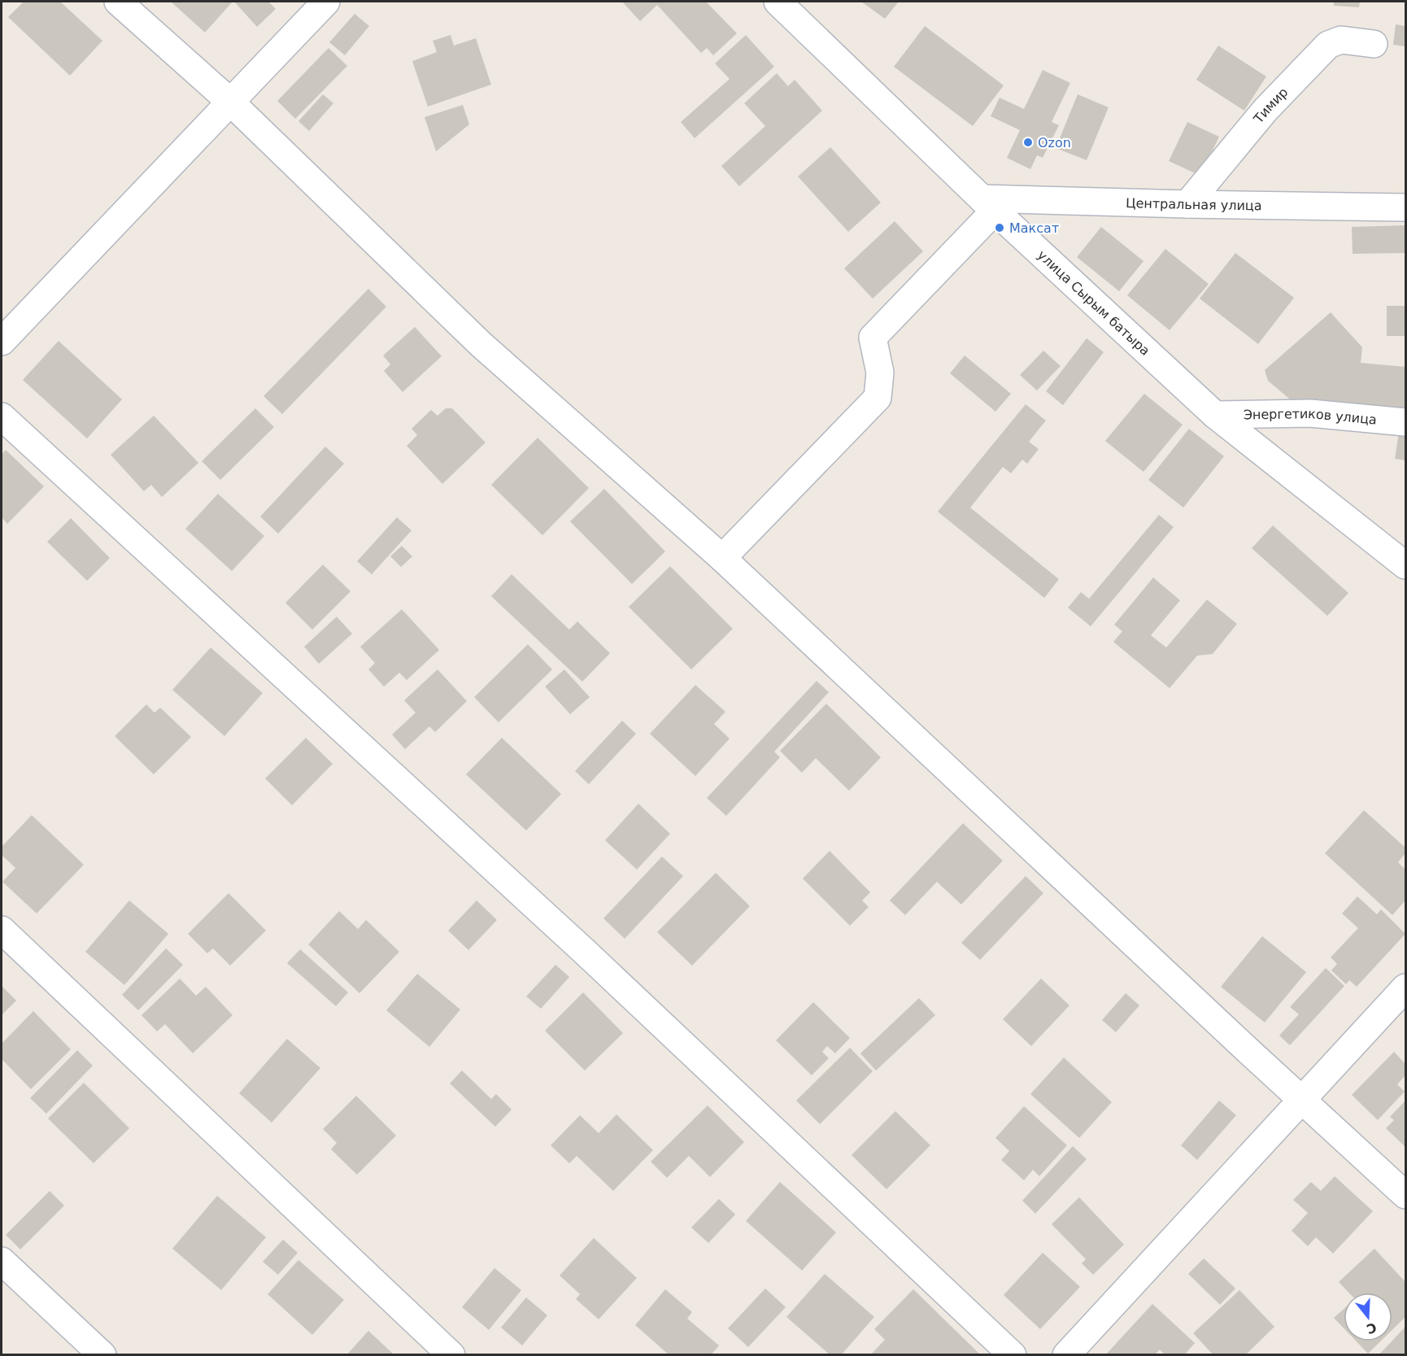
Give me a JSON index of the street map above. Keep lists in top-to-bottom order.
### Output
{
  "streets": {
    "street": [
      "Тимир",
      "Центральная улица",
      "улица Сырым батыра",
      "Энергетиков улица"
    ]
  },
  "crossings": [
    ["Тимир", "Центральная улица"],
    ["Центральная улица", "улица Сырым батыра"],
    ["улица Сырым батыра", "Энергетиков улица"]
  ],
  "places": ["Ozon", "Максат"],
  "north": "bottom"
}
